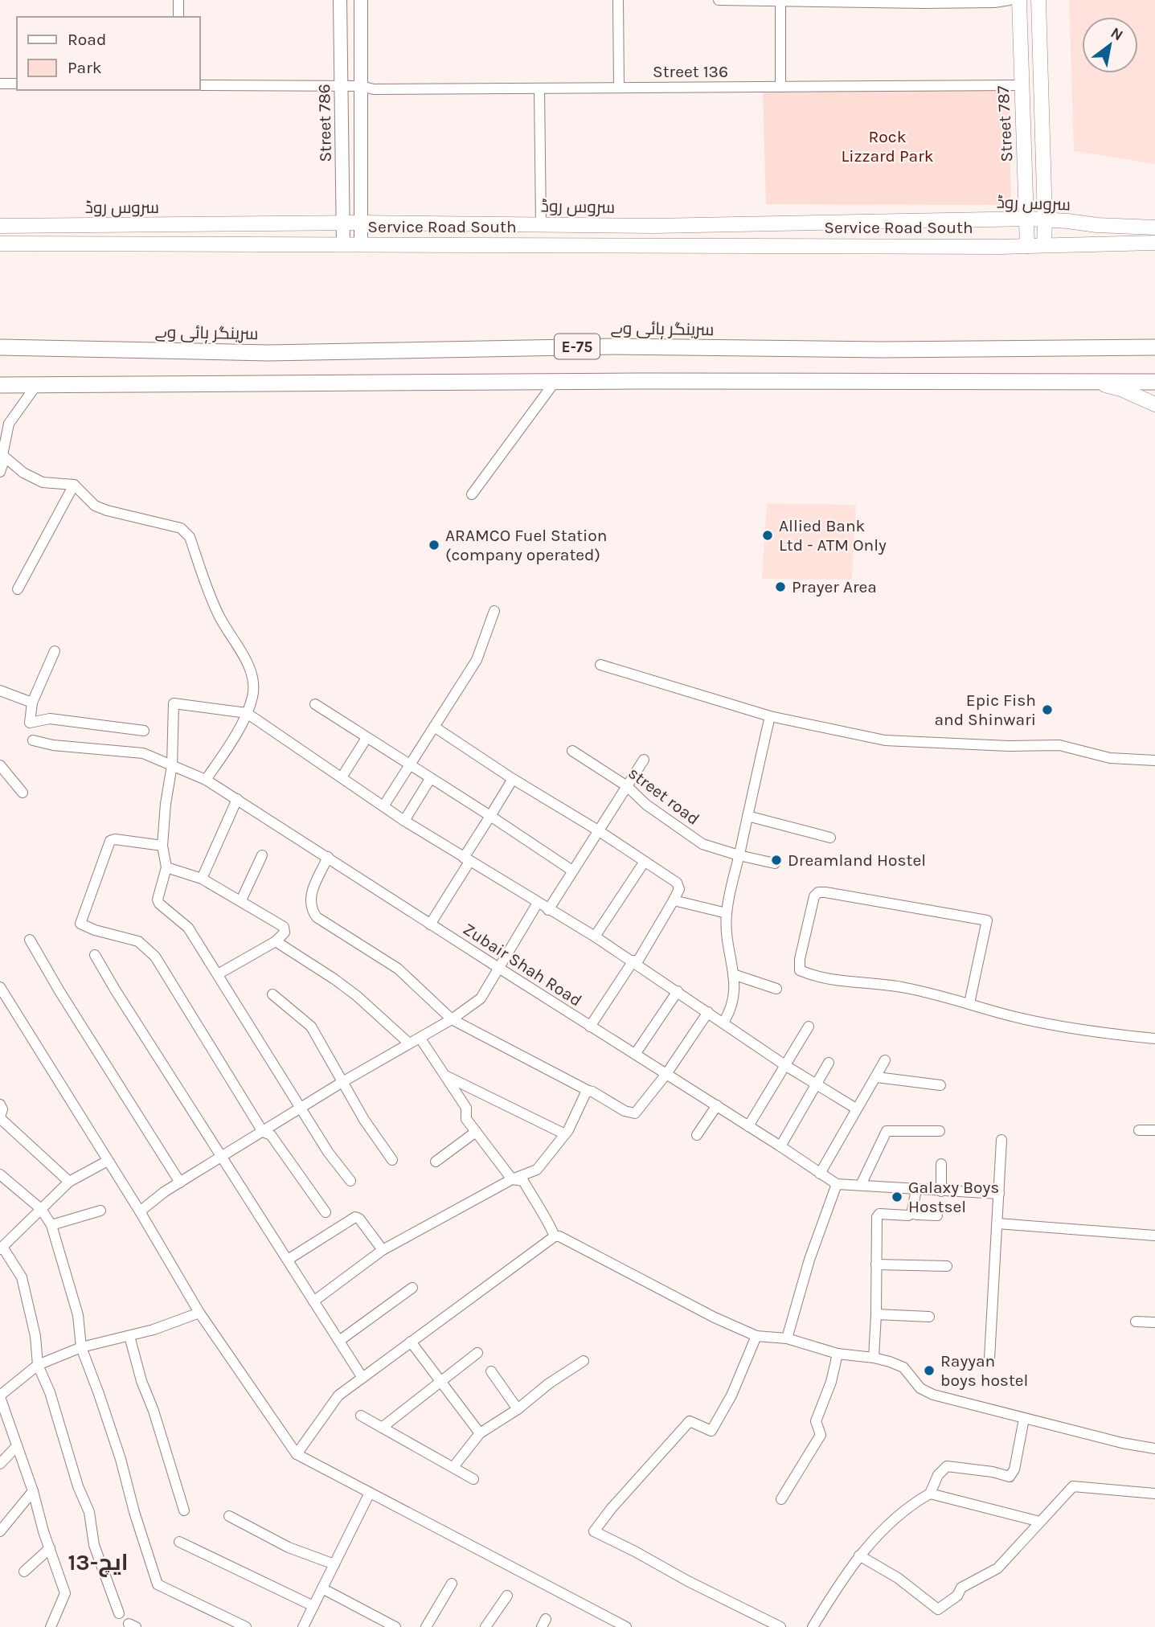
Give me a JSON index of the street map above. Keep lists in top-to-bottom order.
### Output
{
  "streets": {
    "highway": ["سرینگر ہائی وے", "E-75"],
    "main road": ["Street 787", "سروس روڈ", "Service Road South"],
    "street": [
      "Street 136",
      "Street 786",
      "street road",
      "Zubair Shah Road"
    ]
  },
  "crossings": [
    ["Street 136", "Street 786"],
    ["Street 136", "Street 787"],
    ["Street 786", "سروس روڈ"],
    ["Street 786", "Service Road South"],
    ["Street 787", "سروس روڈ"],
    ["Street 787", "Service Road South"]
  ],
  "districts": ["ایچ-13"],
  "parks": ["Rock Lizzard Park"],
  "places": [
    "Allied Bank Ltd - ATM Only",
    "ARAMCO Fuel Station (company operated)",
    "Prayer Area",
    "Epic Fish and Shinwari",
    "Dreamland Hostel",
    "Galaxy Boys Hostsel",
    "Rayyan boys hostel"
  ],
  "legend": ["Road", "Park"],
  "north": "top right"
}
